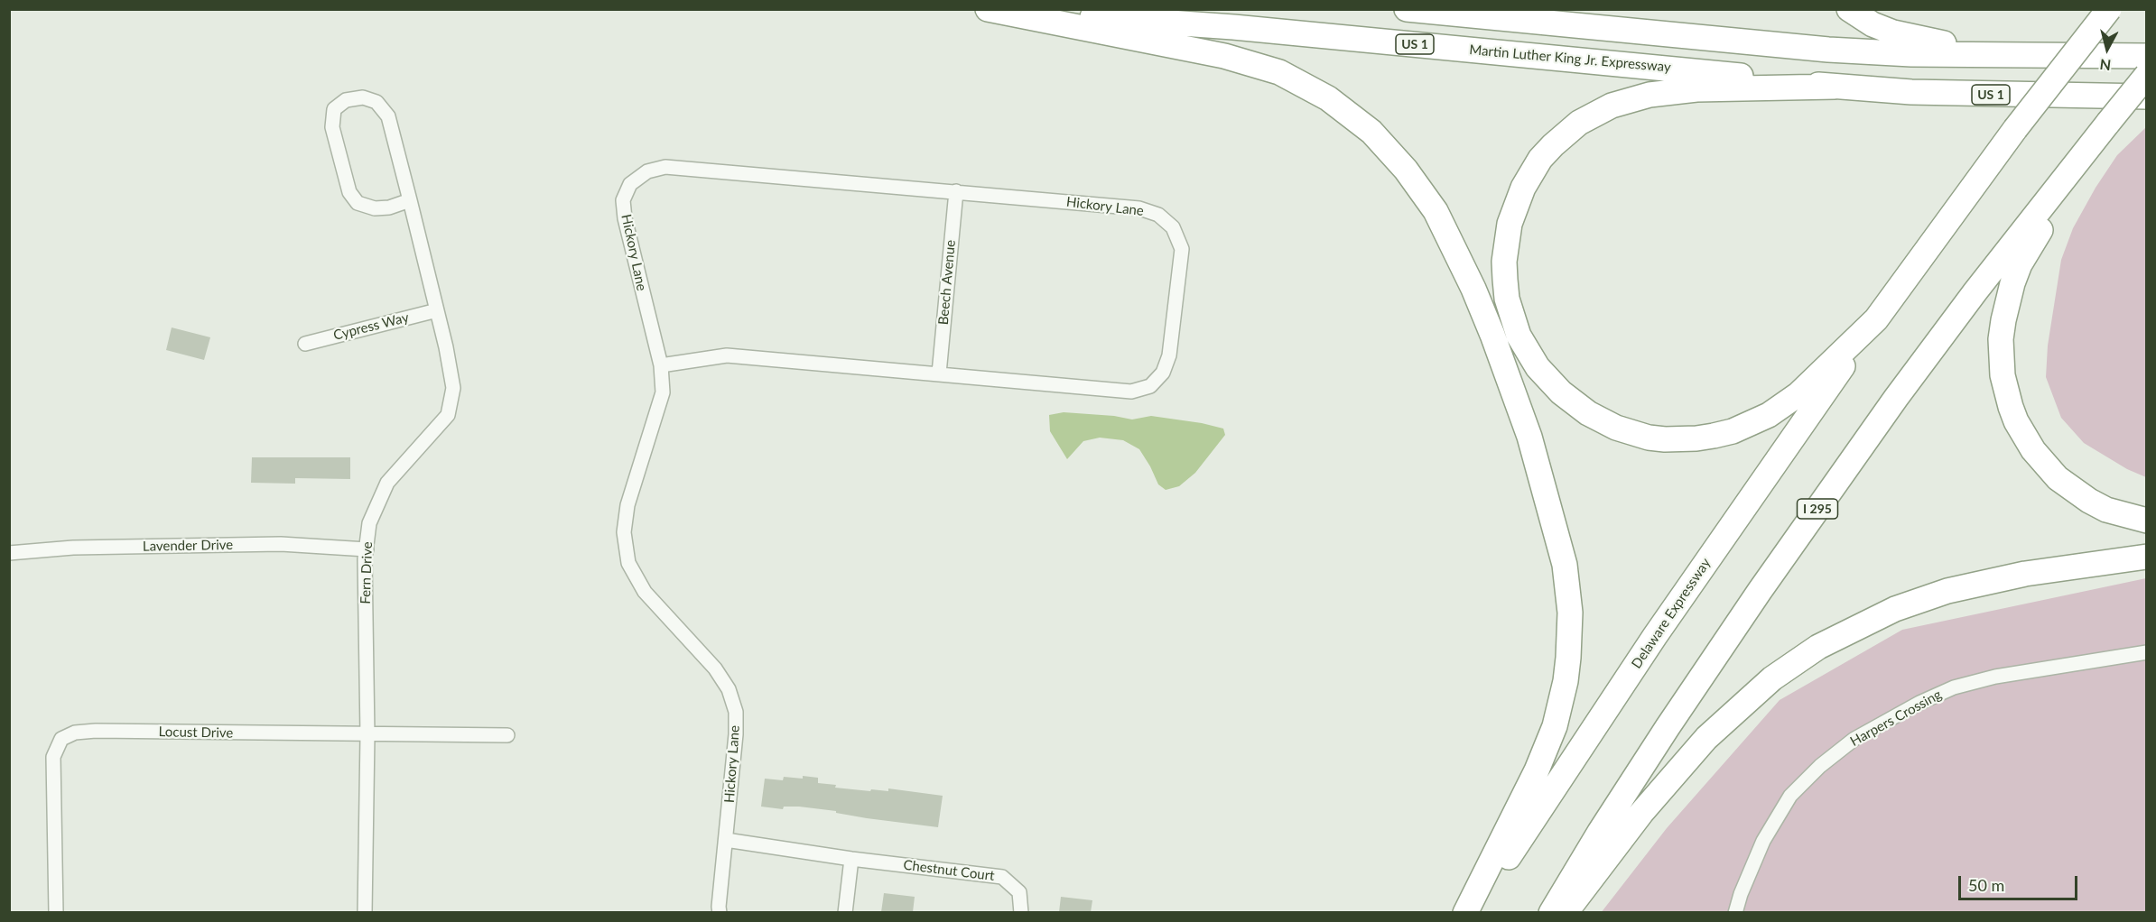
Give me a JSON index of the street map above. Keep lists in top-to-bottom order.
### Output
{
  "streets": {
    "highway": [
      "US 1",
      "Martin Luther King Jr. Expressway",
      "I 295",
      "Delaware Expressway"
    ],
    "street": [
      "Hickory Lane",
      "Beech Avenue",
      "Cypress Way",
      "Lavender Drive",
      "Fern Drive",
      "Harpers Crossing",
      "Locust Drive",
      "Chestnut Court"
    ]
  },
  "crossings": [
    ["Hickory Lane", "Beech Avenue"],
    ["Hickory Lane", "Chestnut Court"],
    ["Cypress Way", "Fern Drive"],
    ["Lavender Drive", "Fern Drive"],
    ["Fern Drive", "Locust Drive"]
  ],
  "scale_bar": "50 m",
  "north": "bottom"
}
